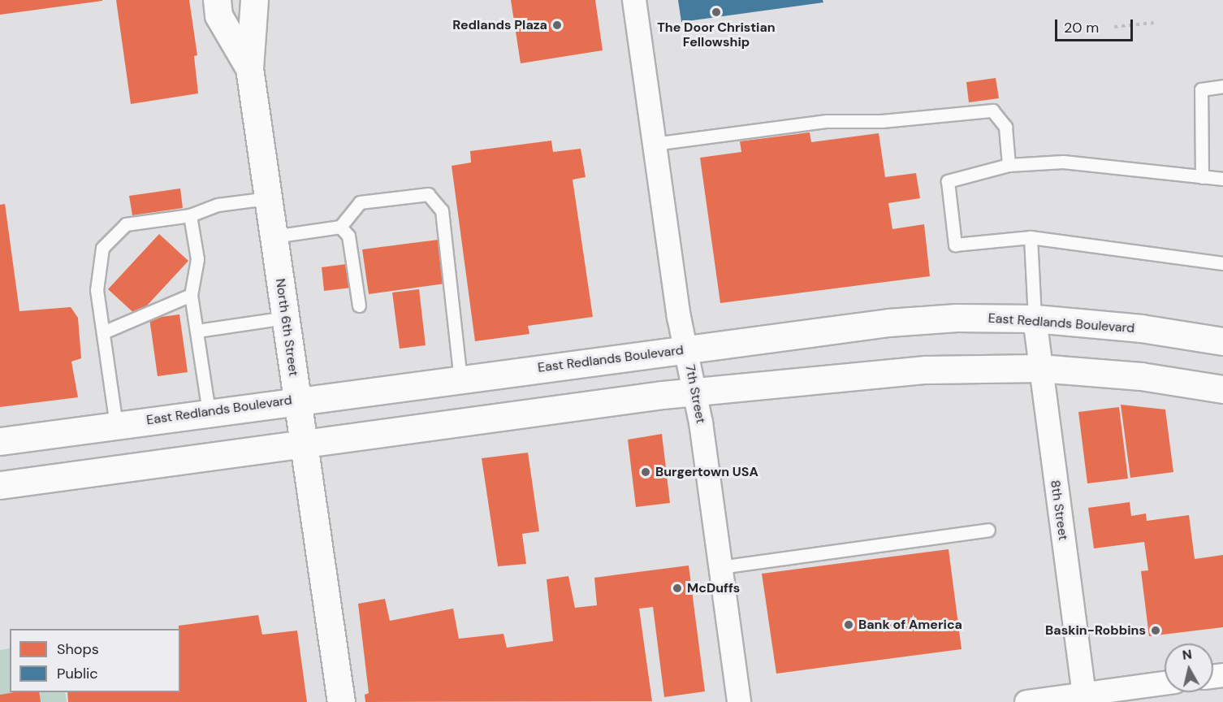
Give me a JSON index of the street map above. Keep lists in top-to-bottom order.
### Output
{
  "streets": {
    "main road": ["East Redlands Boulevard", "North 6th Street"],
    "street": ["7th Street", "8th Street"]
  },
  "crossings": [
    ["East Redlands Boulevard", "North 6th Street"],
    ["East Redlands Boulevard", "7th Street"],
    ["East Redlands Boulevard", "8th Street"]
  ],
  "places": [
    "The Door Christian Fellowship",
    "Redlands Plaza",
    "Burgertown USA",
    "McDuffs",
    "Bank of America",
    "Baskin-Robbins"
  ],
  "legend": ["Shops", "Public"],
  "scale_bar": "20 m",
  "north": "top"
}
